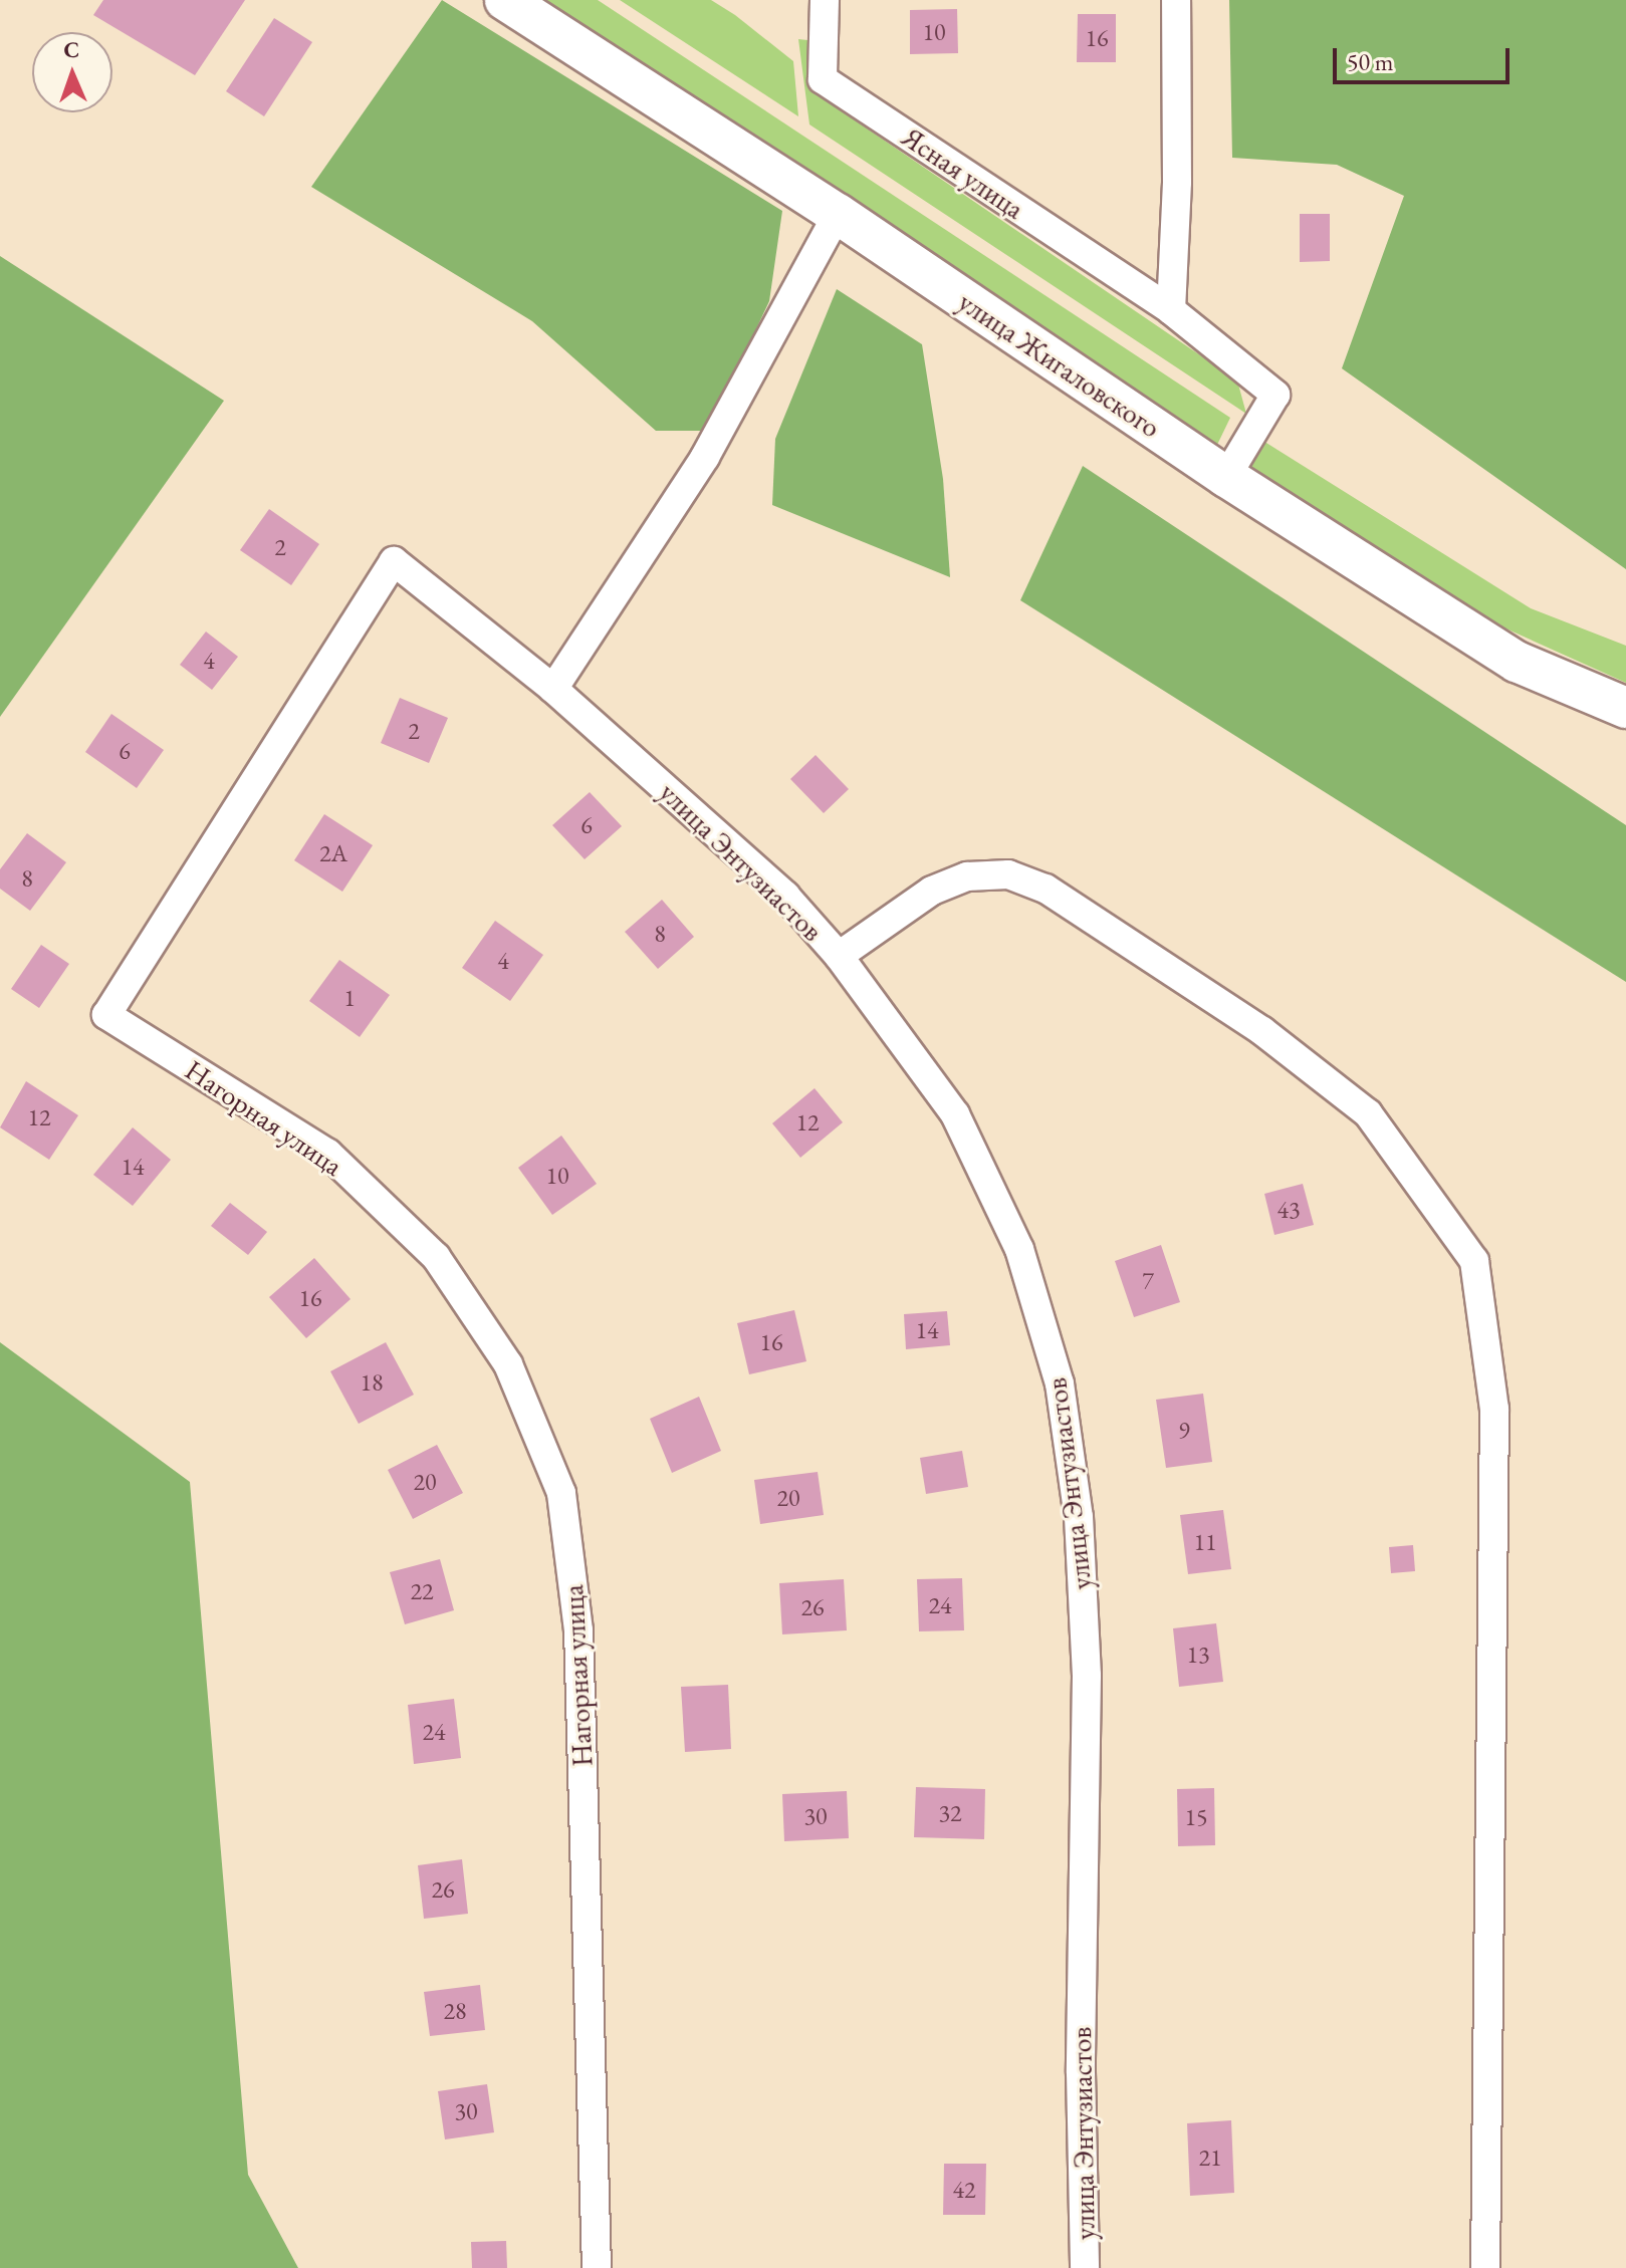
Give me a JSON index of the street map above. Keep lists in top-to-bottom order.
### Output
{
  "streets": {
    "main road": ["улица Жигаловского"],
    "street": ["Ясная улица", "улица Энтузиастов", "Нагорная улица"]
  },
  "crossings": [
    ["Ясная улица", "улица Жигаловского"],
    ["улица Энтузиастов", "Нагорная улица"]
  ],
  "house_numbers": [
    "10",
    "16",
    "2",
    "4",
    "2",
    "6",
    "6",
    "2А",
    "8",
    "8",
    "4",
    "1",
    "12",
    "12",
    "14",
    "10",
    "43",
    "7",
    "16",
    "14",
    "16",
    "18",
    "9",
    "20",
    "20",
    "11",
    "22",
    "24",
    "26",
    "13",
    "24",
    "32",
    "30",
    "15",
    "26",
    "28",
    "30",
    "21",
    "42"
  ],
  "scale_bar": "50 m",
  "north": "top"
}
